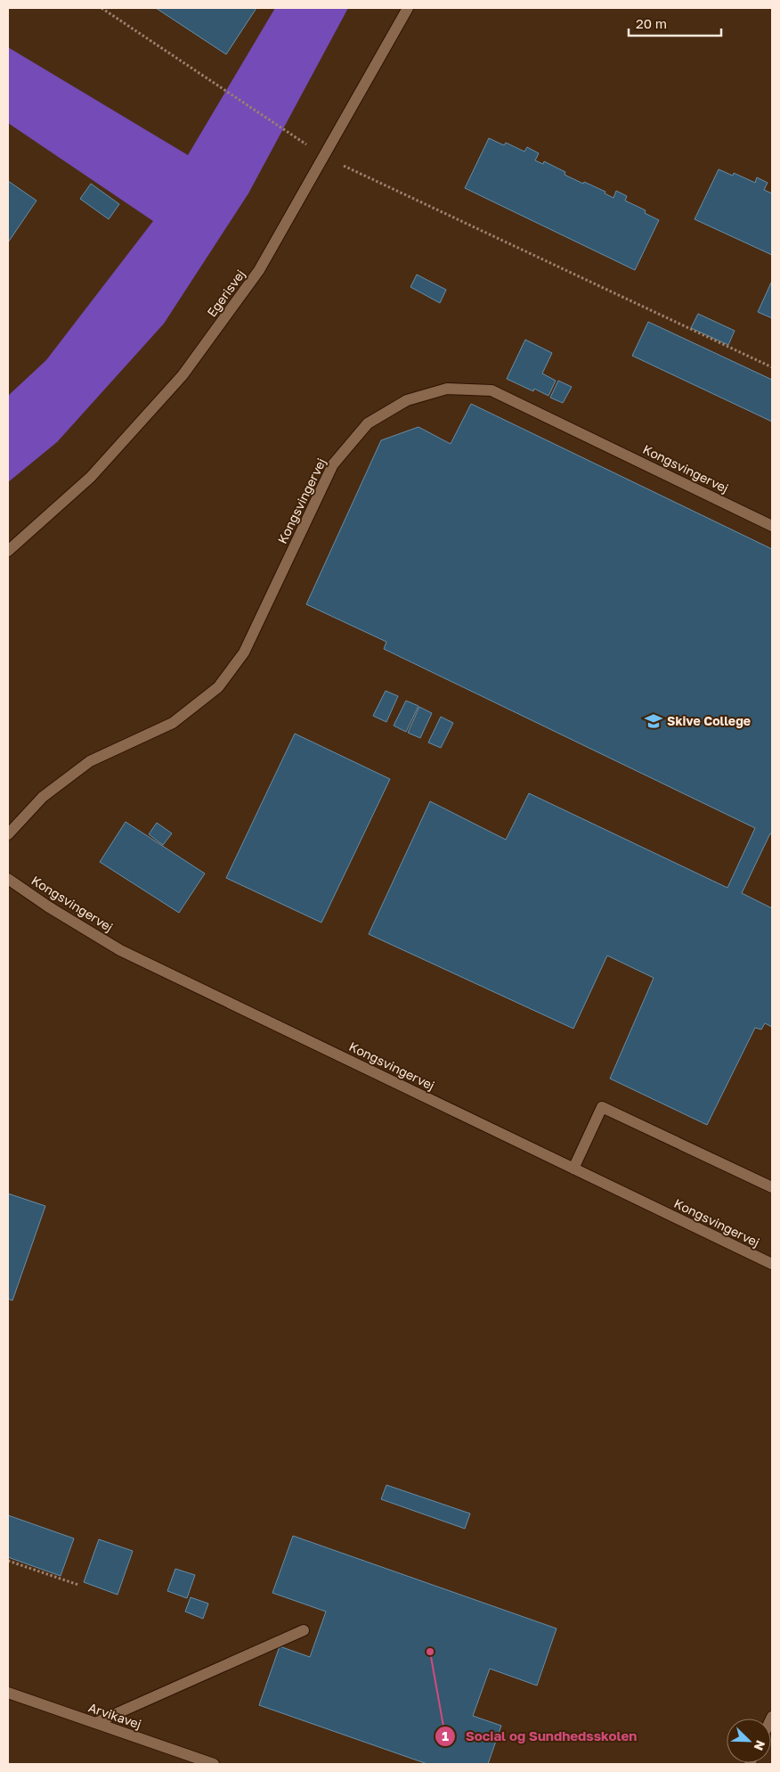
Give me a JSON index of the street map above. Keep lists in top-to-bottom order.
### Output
{
  "streets": {
    "street": ["Egerisvej", "Kongsvingervej", "Arvikavej"]
  },
  "places": {
    "school or university": ["Skive College"],
    "other": ["Social og Sundhedsskolen"]
  },
  "scale_bar": "20 m",
  "north": "bottom right"
}
